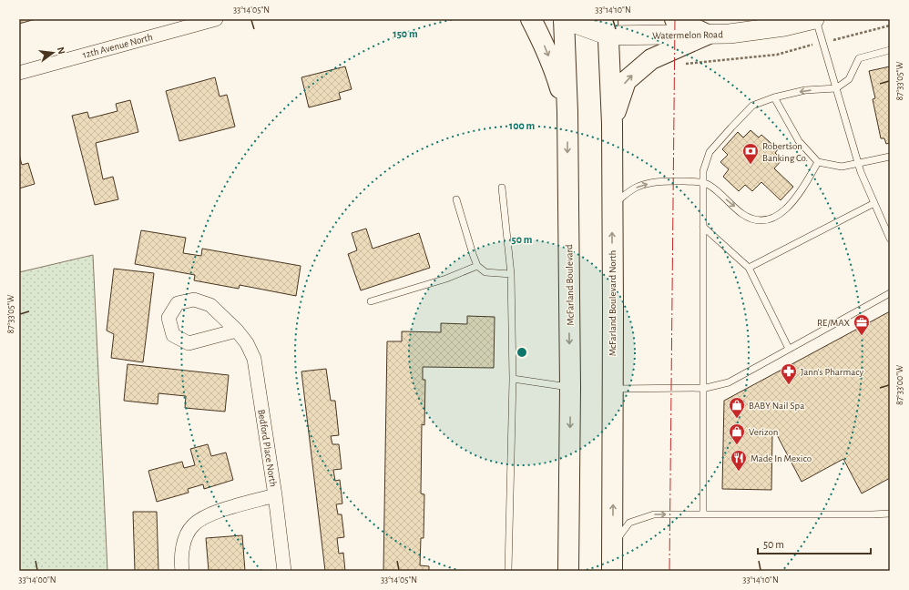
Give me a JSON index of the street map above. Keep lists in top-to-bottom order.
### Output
{
  "streets": {
    "highway": ["McFarland Boulevard", "McFarland Boulevard North"],
    "main road": ["Watermelon Road"],
    "street": ["12th Avenue North", "Bedford Place North"]
  },
  "crossings": [
    ["Watermelon Road", "McFarland Boulevard"],
    ["Watermelon Road", "McFarland Boulevard North"]
  ],
  "one_way": ["McFarland Boulevard", "McFarland Boulevard North"],
  "places": {
    "bank": ["Robertson Banking Co."],
    "office": ["RE/MAX"],
    "pharmacy": ["Jann's Pharmacy"],
    "shop": ["BABY Nail Spa", "Verizon"],
    "restaurant": ["Made In Mexico"]
  },
  "scale_bar": "50 m",
  "north": "right",
  "coordinates": [
    "33°14'05\"N",
    "33°14'10\"N",
    "87°33'05\"W",
    "87°33'00\"W",
    "33°14'00\"N"
  ],
  "rings": ["150 m", "100 m", "50 m"]
}
